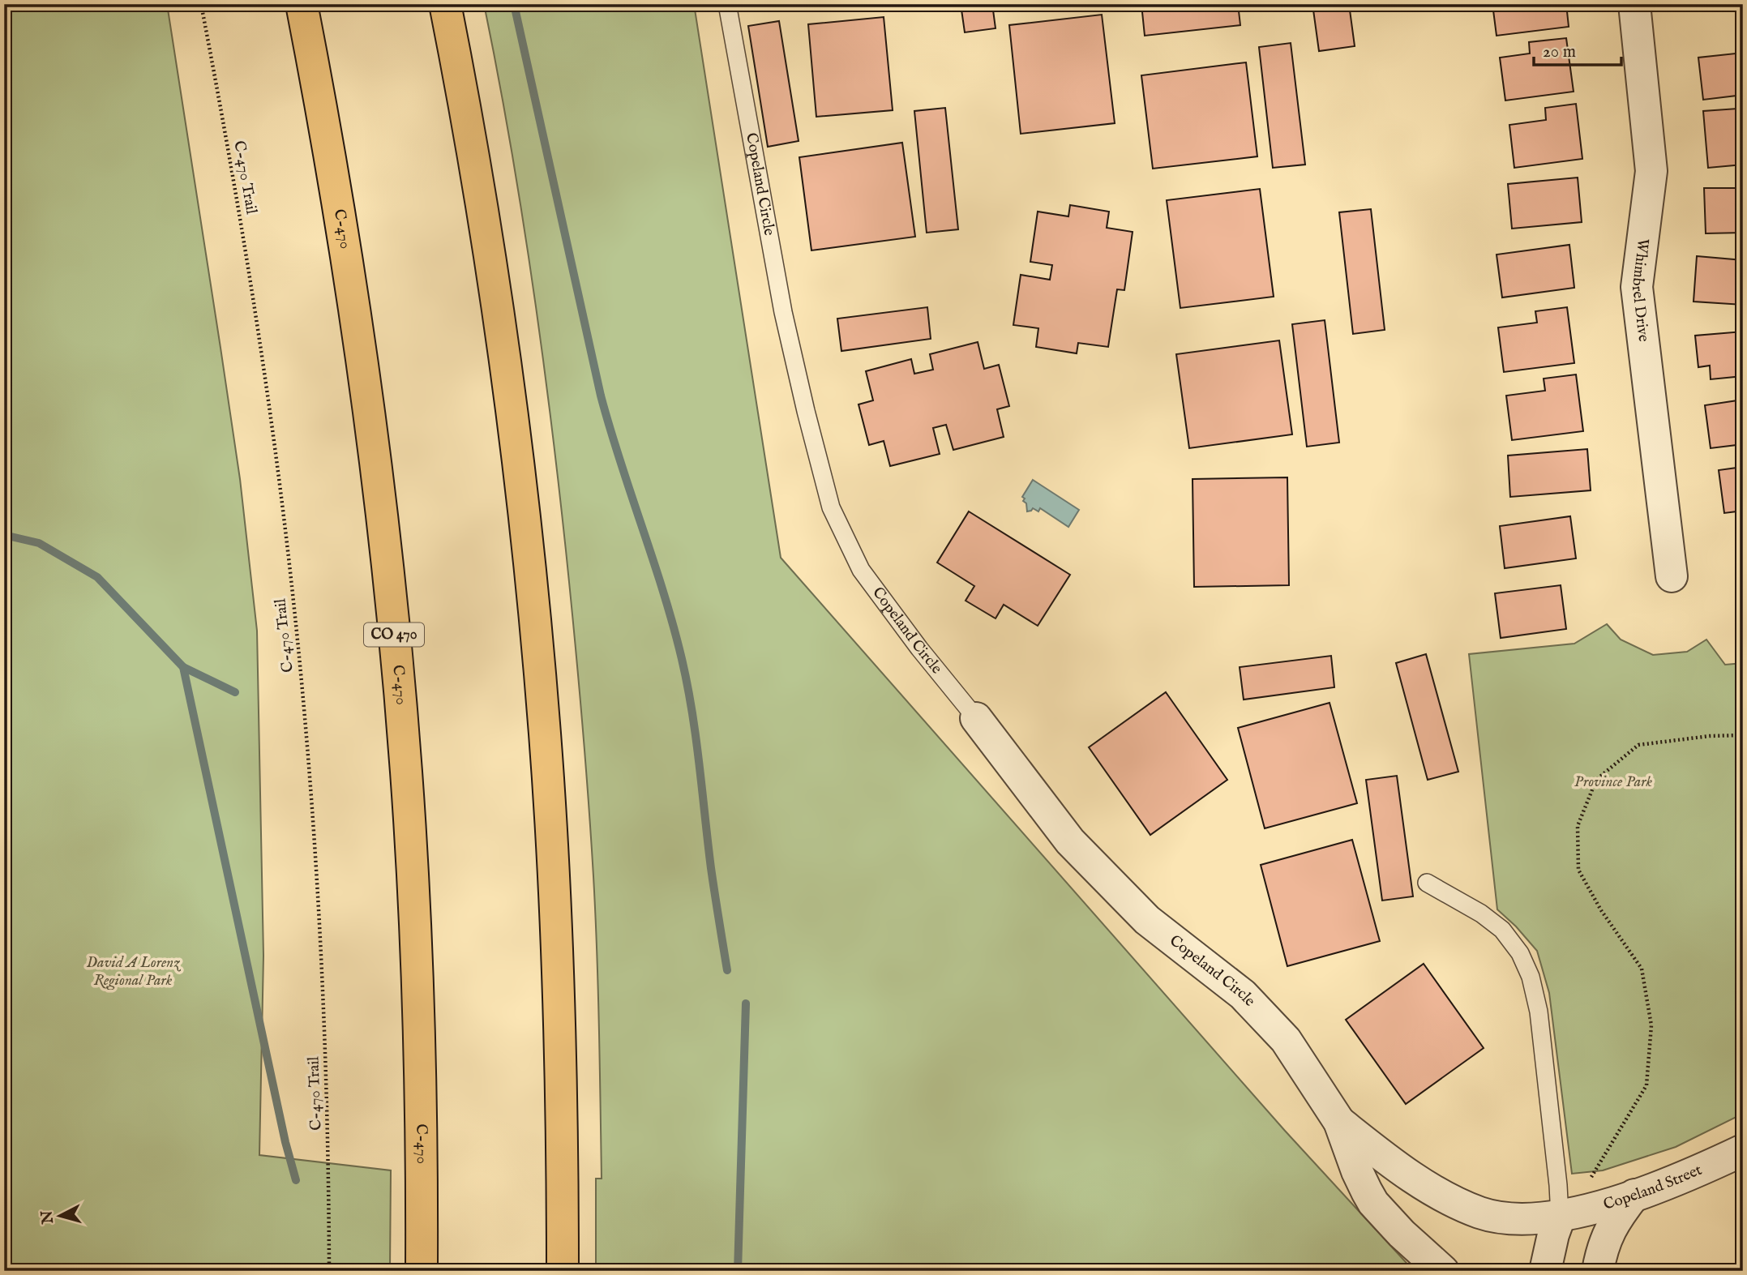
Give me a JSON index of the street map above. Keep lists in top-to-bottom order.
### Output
{
  "streets": {
    "highway": ["C-470", "CO 470"],
    "street": ["Copeland Circle", "Whimbrel Drive", "Copeland Street"],
    "path": ["C-470 Trail"]
  },
  "crossings": [
    ["Copeland Circle", "Copeland Street"]
  ],
  "parks": ["Province Park", "David A Lorenz Regional Park"],
  "scale_bar": "20 m",
  "north": "left"
}
